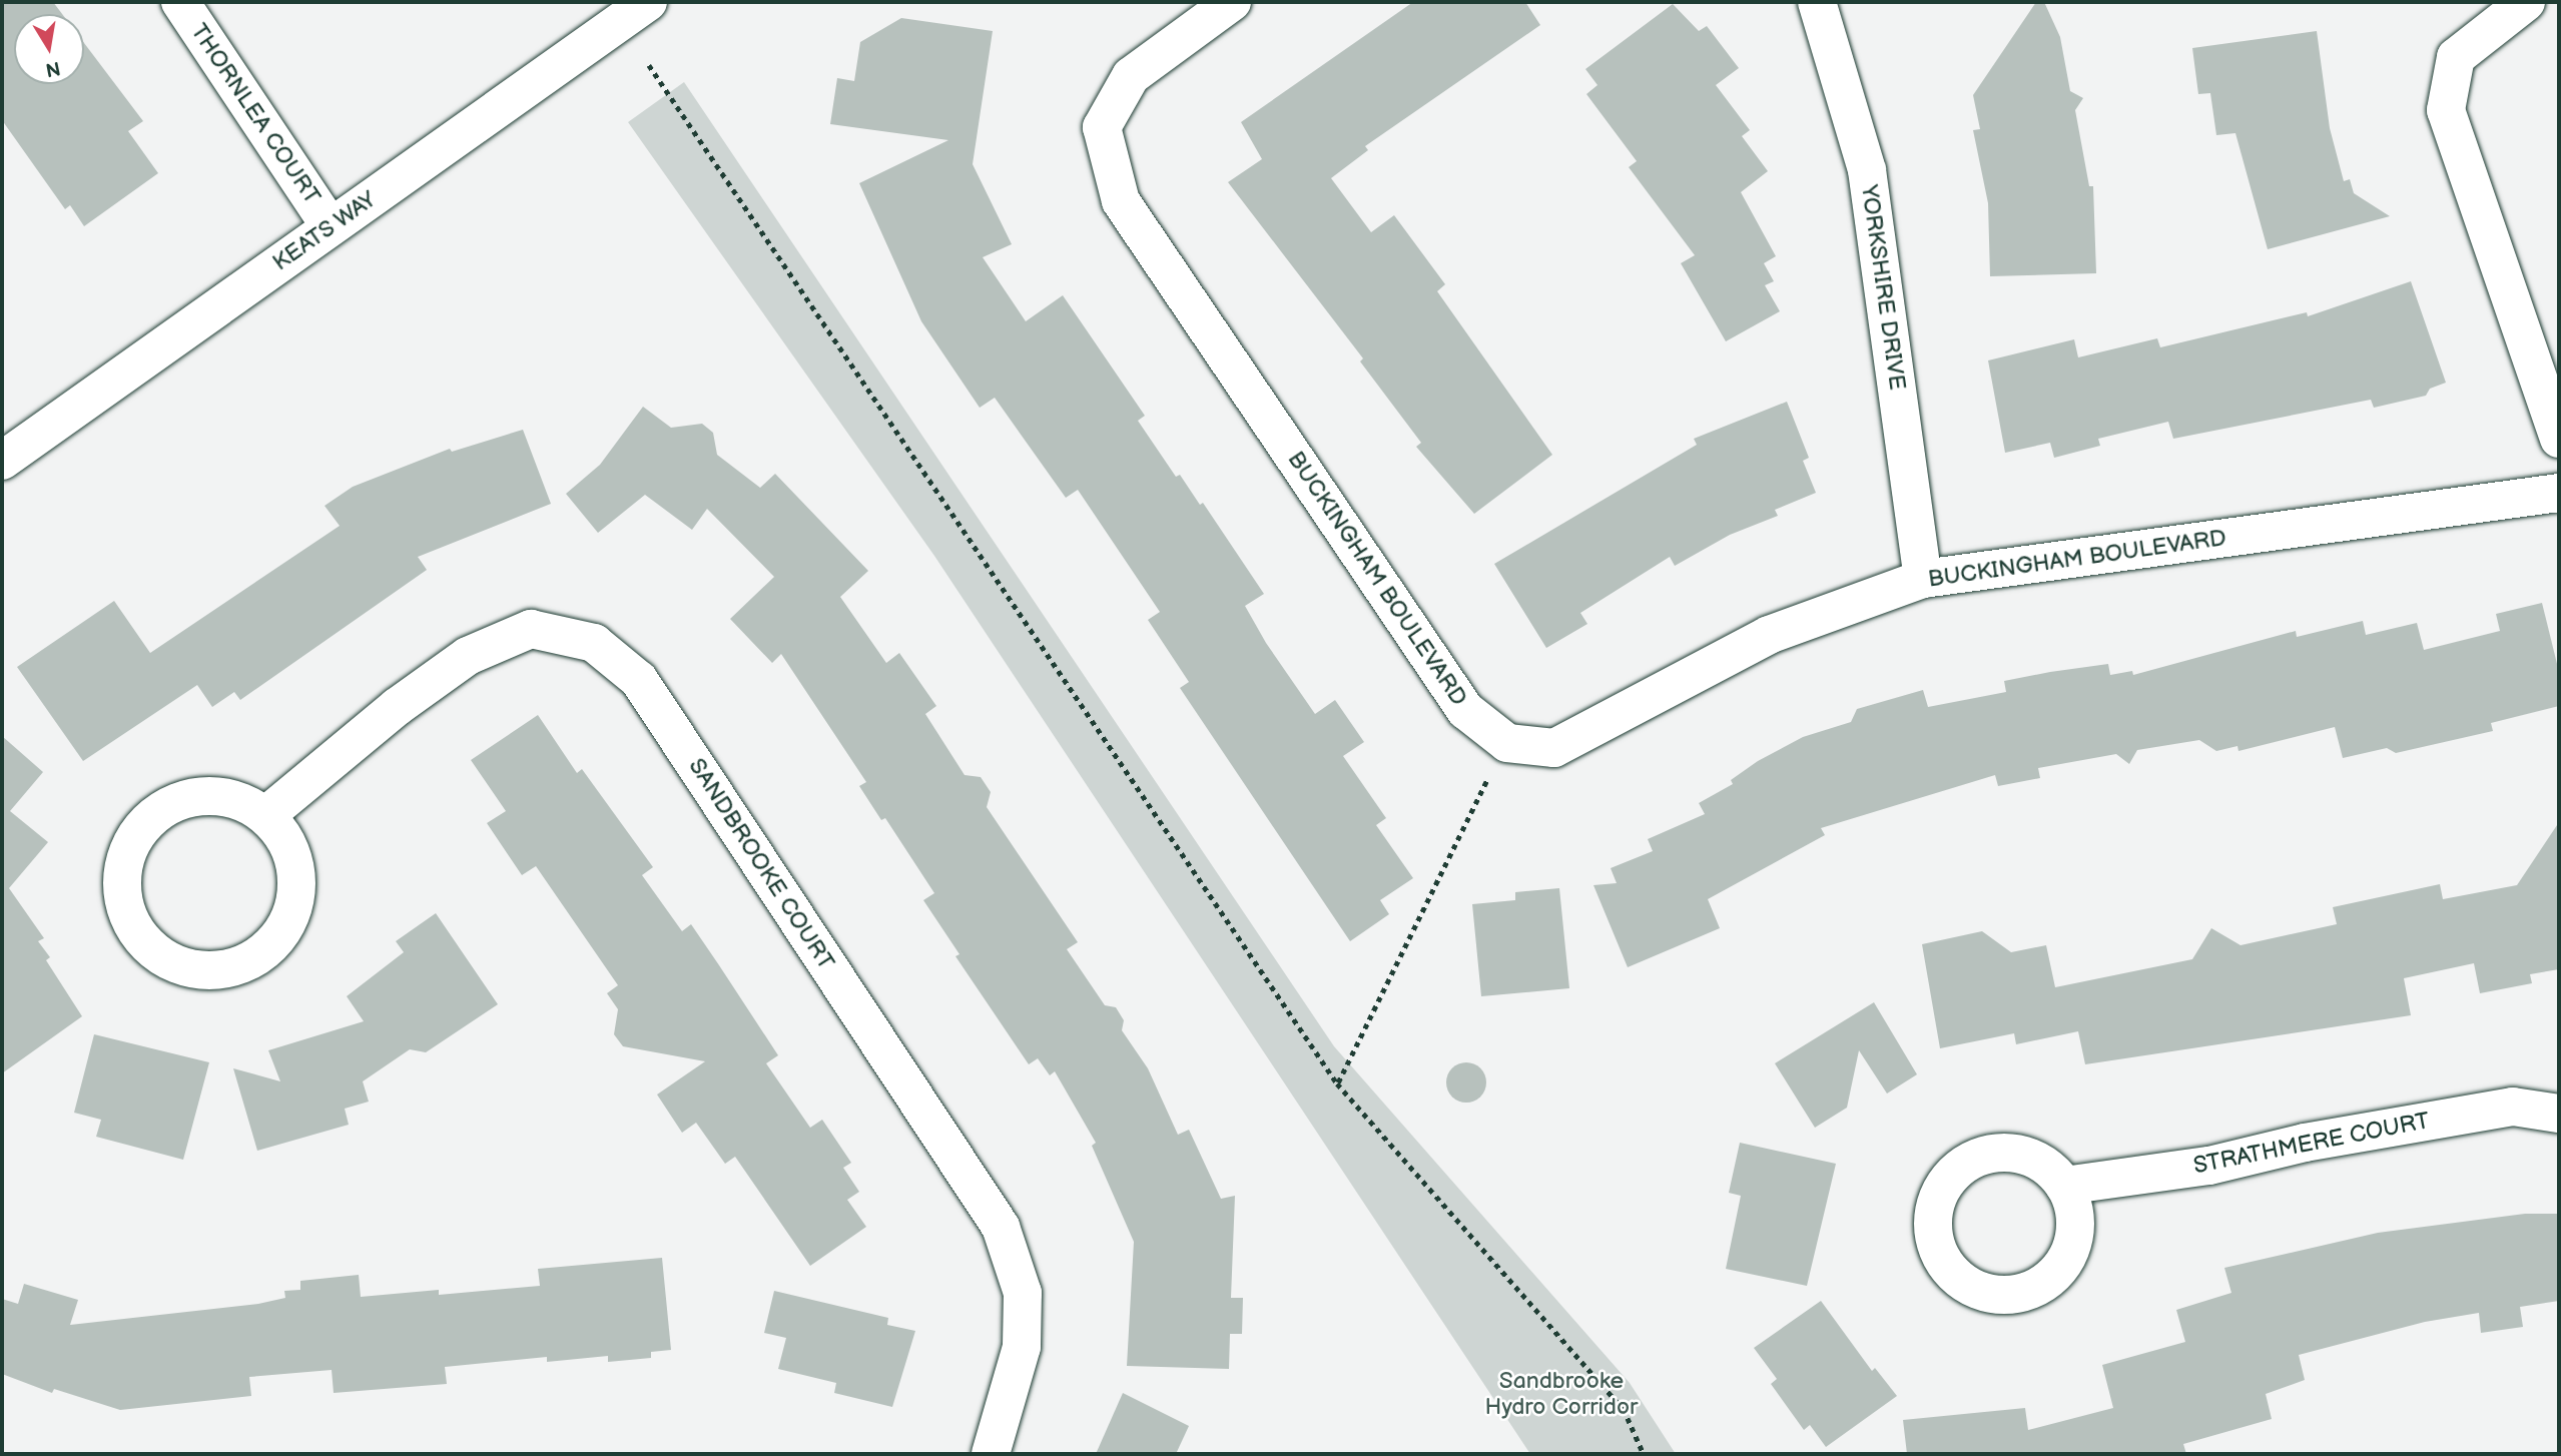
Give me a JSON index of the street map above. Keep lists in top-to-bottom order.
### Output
{
  "streets": {
    "street": [
      "THORNLEA COURT",
      "KEATS WAY",
      "YORKSHIRE DRIVE",
      "BUCKINGHAM BOULEVARD",
      "SANDBROOKE COURT",
      "STRATHMERE COURT"
    ]
  },
  "crossings": [
    ["THORNLEA COURT", "KEATS WAY"],
    ["YORKSHIRE DRIVE", "BUCKINGHAM BOULEVARD"]
  ],
  "parks": ["Sandbrooke Hydro Corridor"],
  "north": "bottom"
}
